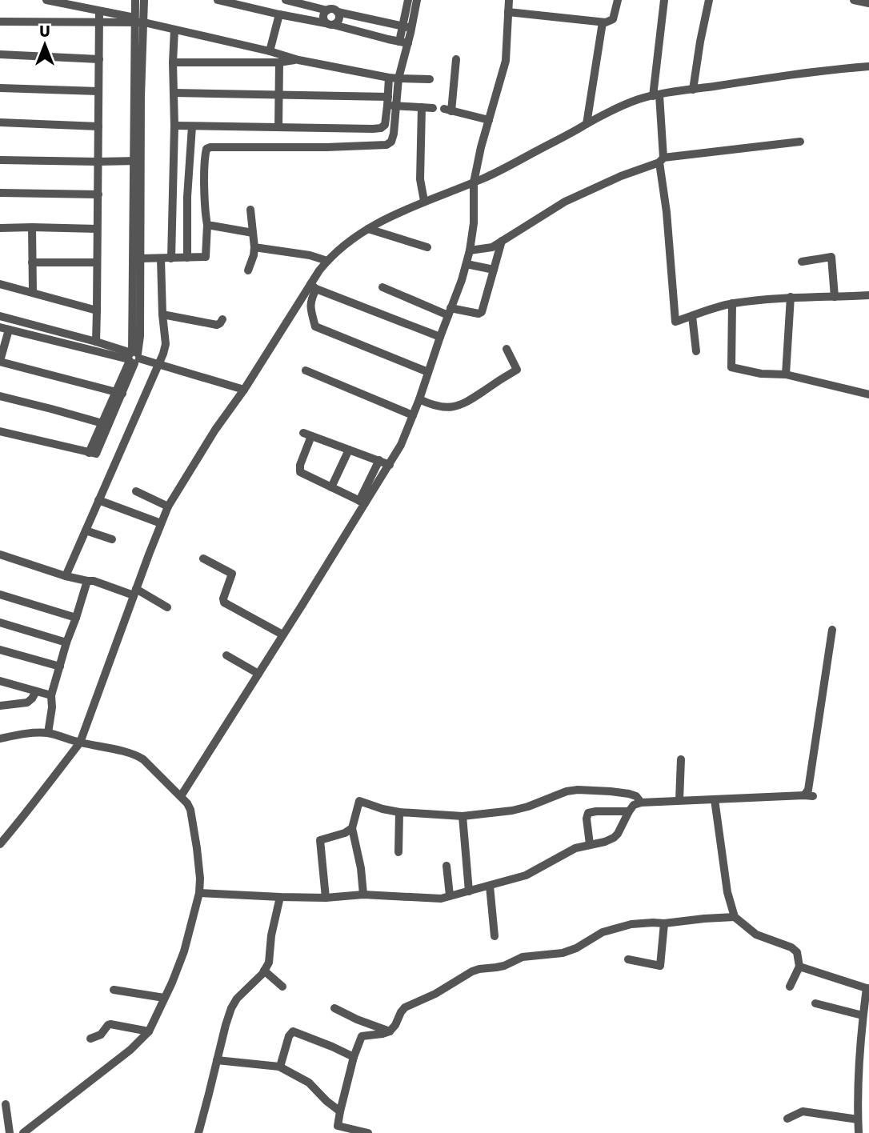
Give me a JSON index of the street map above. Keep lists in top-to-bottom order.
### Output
{
  "north": "top"
}
